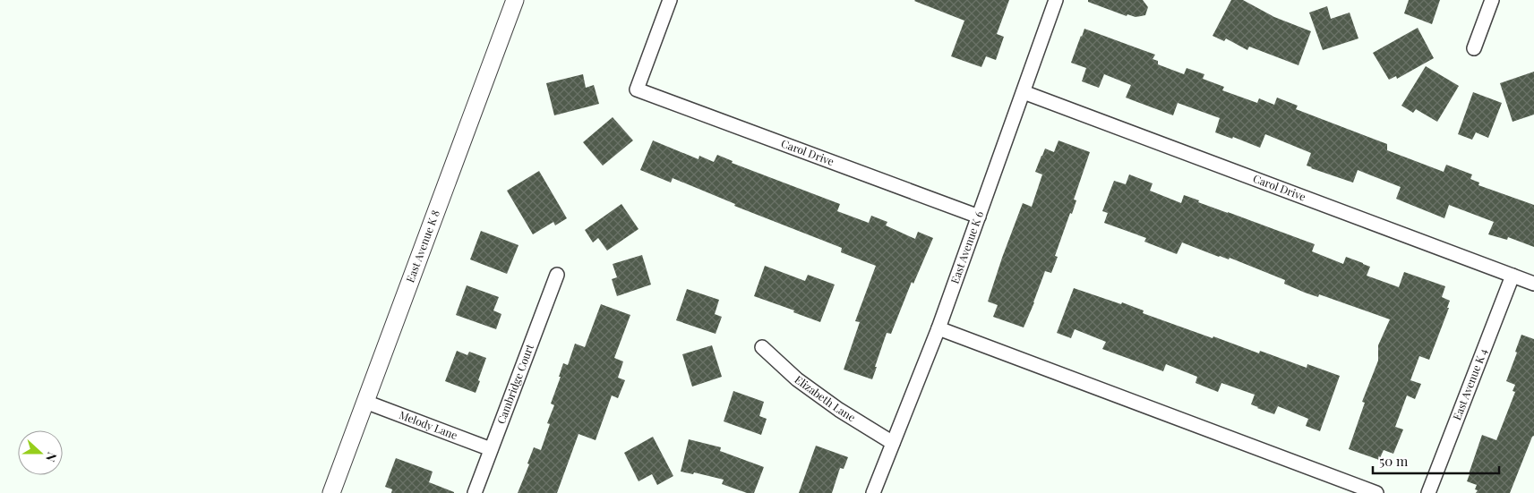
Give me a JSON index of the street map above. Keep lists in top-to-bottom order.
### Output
{
  "streets": {
    "street": [
      "Carol Drive",
      "East Avenue K 8",
      "East Avenue K 6",
      "Cambridge Court",
      "East Avenue K 4",
      "Elizabeth Lane",
      "Melody Lane"
    ]
  },
  "crossings": [
    ["Carol Drive", "East Avenue K 6"],
    ["Carol Drive", "East Avenue K 4"],
    ["East Avenue K 8", "Melody Lane"],
    ["East Avenue K 6", "Elizabeth Lane"],
    ["Cambridge Court", "Melody Lane"]
  ],
  "scale_bar": "50 m",
  "north": "right"
}
